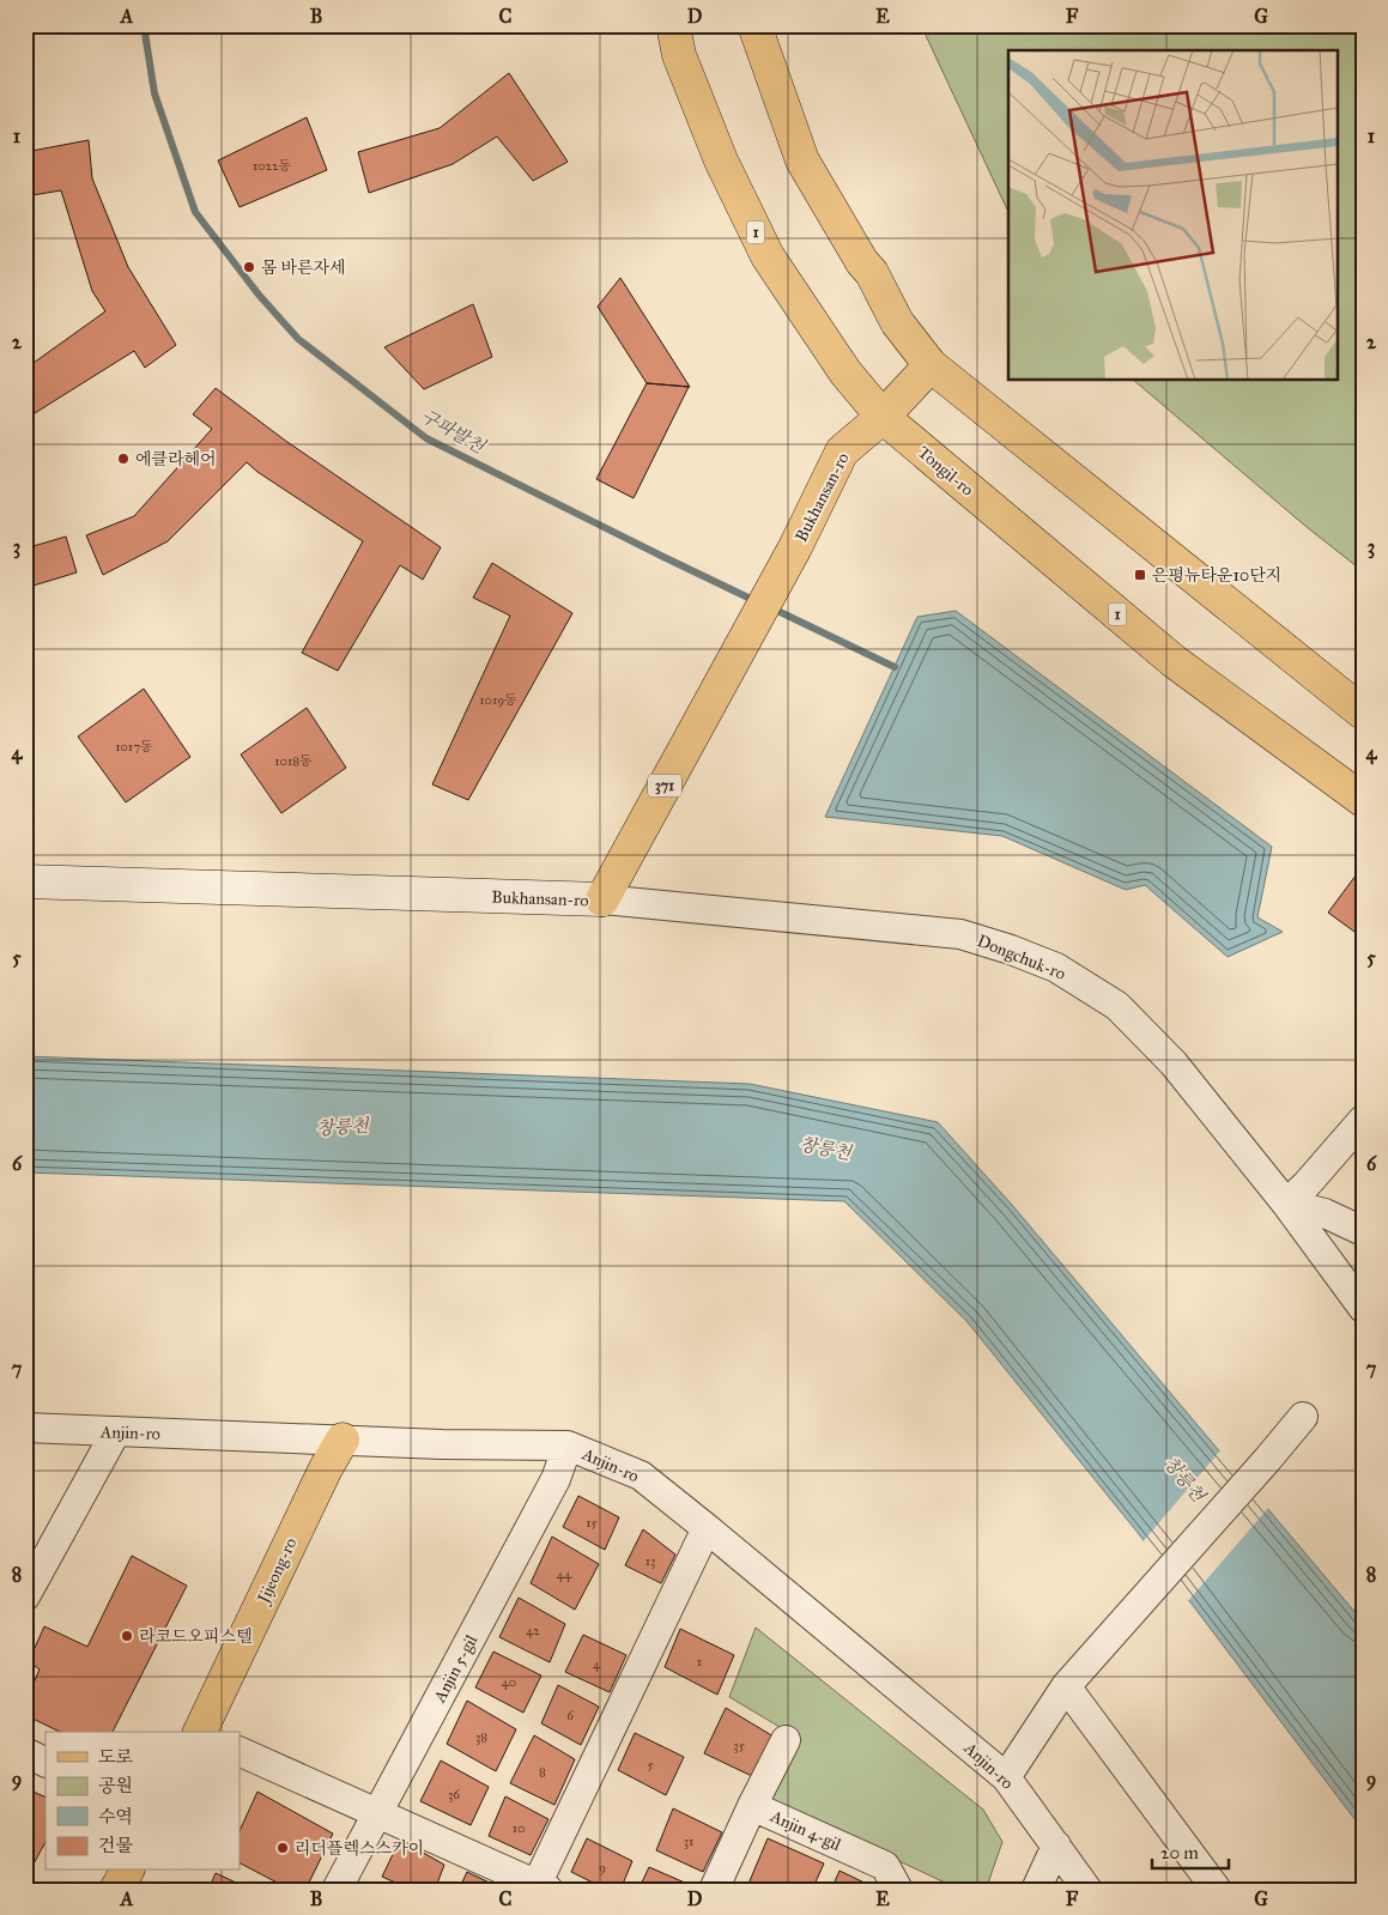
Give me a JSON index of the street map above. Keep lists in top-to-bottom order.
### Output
{
  "streets": {
    "main road": [
      "1",
      "Tongil-ro",
      "Bukhansan-ro",
      "371",
      "Jijeong-ro"
    ],
    "street": [
      "Dongchuk-ro",
      "Anjin-ro",
      "Anjin 5-gil",
      "Anjin 4-gil"
    ]
  },
  "crossings": [
    ["Tongil-ro", "Bukhansan-ro"],
    ["Bukhansan-ro", "Dongchuk-ro"],
    ["Anjin-ro", "Jijeong-ro"],
    ["Anjin-ro", "Anjin 5-gil"]
  ],
  "water": ["구파발천", "창릉천"],
  "places": {
    "other": [
      "몸 바른자세",
      "에클라헤어",
      "라코드오피스텔",
      "리더플렉스스카이"
    ],
    "transit": ["은평뉴타운10단지"]
  },
  "house_numbers": [
    "1022동",
    "1019동",
    "1017동",
    "1018동",
    "15",
    "13",
    "44",
    "42",
    "1",
    "4",
    "40",
    "6",
    "38",
    "35",
    "5",
    "8",
    "36",
    "10",
    "31",
    "9"
  ],
  "legend": [
    "도로",
    "공원",
    "수역",
    "건물"
  ],
  "scale_bar": "20 m",
  "grid": {
    "columns": [
      "A",
      "B",
      "C",
      "D",
      "E",
      "F",
      "G"
    ],
    "rows": [
      "1",
      "2",
      "3",
      "4",
      "5",
      "6",
      "7",
      "8",
      "9"
    ]
  }
}
